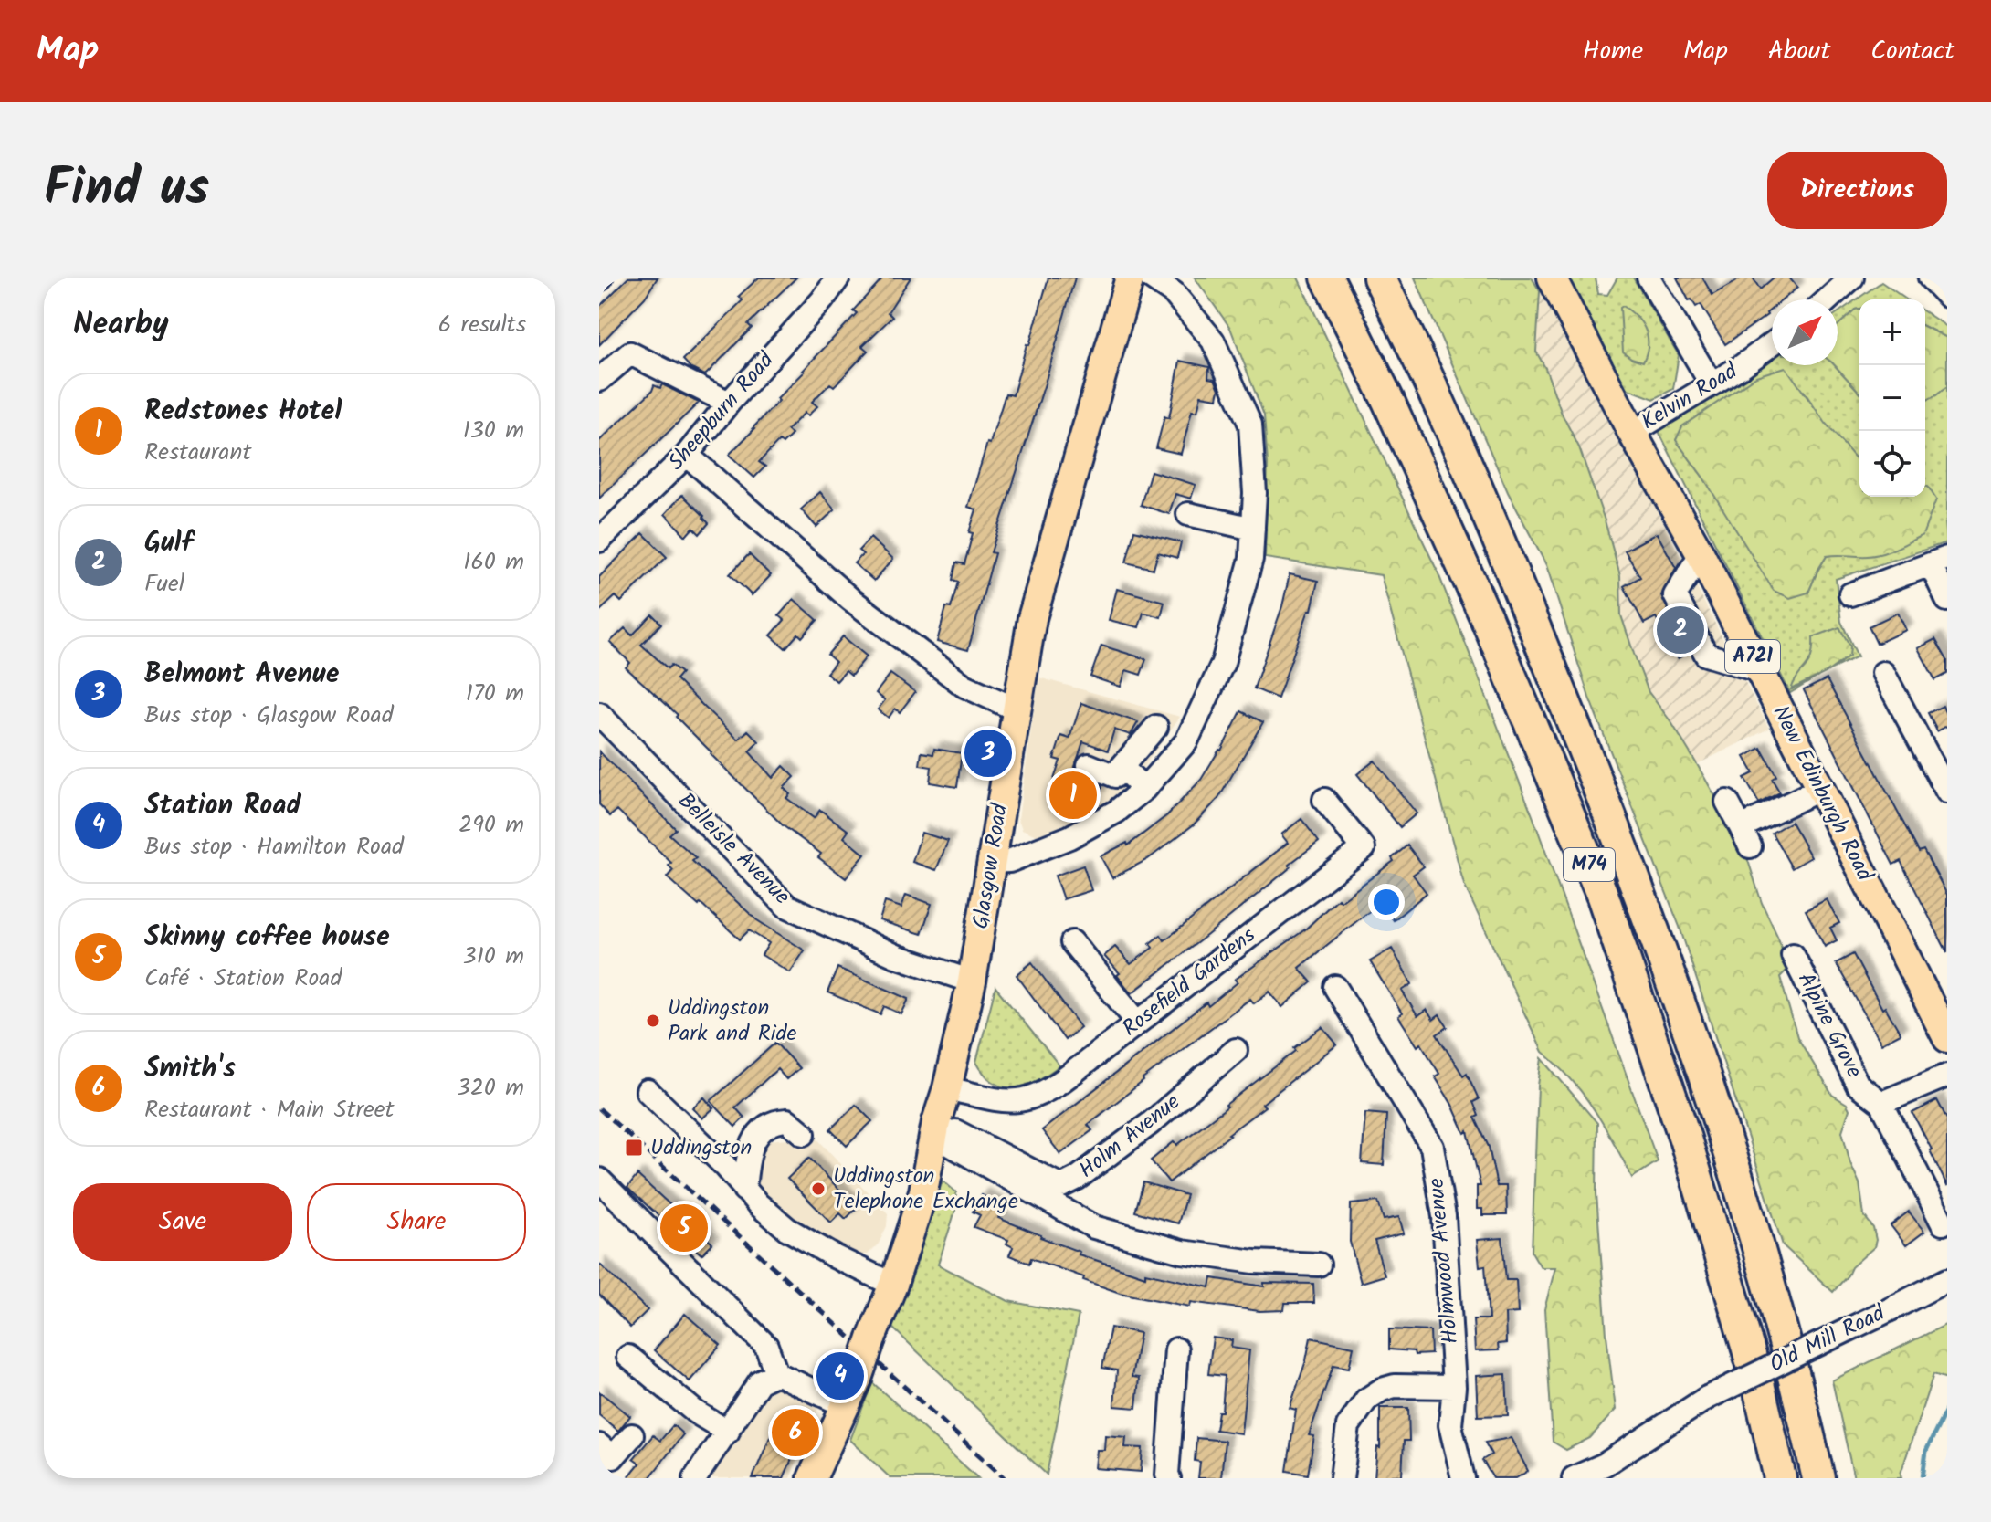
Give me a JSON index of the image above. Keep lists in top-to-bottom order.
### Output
{
  "streets": {
    "highway": ["M74"],
    "main road": ["A721", "New Edinburgh Road", "Glasgow Road"],
    "street": [
      "Kelvin Road",
      "Sheepburn Road",
      "Belleisle Avenue",
      "Rosefield Gardens",
      "Alpine Grove",
      "Holm Avenue",
      "Holmwood Avenue",
      "Old Mill Road"
    ]
  },
  "crossings": [
    ["Kelvin Road", "New Edinburgh Road"],
    ["Belleisle Avenue", "Glasgow Road"],
    ["Glasgow Road", "Rosefield Gardens"],
    ["Glasgow Road", "Holm Avenue"]
  ],
  "places": {
    "other": ["Uddingston Park and Ride", "Uddingston Telephone Exchange"],
    "transit": ["Uddingston"]
  },
  "north": "top right",
  "page": {
    "header": "Map",
    "nav": [
      "Home",
      "Map",
      "About",
      "Contact"
    ],
    "title": "Find us",
    "buttons": [
      "Directions",
      ["Save", "Share"]
    ],
    "heading": ["Nearby", "6 results"],
    "map_buttons": ["+", "−"],
    "list": [
      {
        "mark": "1",
        "name": "Redstones Hotel",
        "note": "Restaurant",
        "value": "130 m"
      },
      {
        "mark": "2",
        "name": "Gulf",
        "note": "Fuel",
        "value": "160 m"
      },
      {
        "mark": "3",
        "name": "Belmont Avenue",
        "note": "Bus stop · Glasgow Road",
        "value": "170 m"
      },
      {
        "mark": "4",
        "name": "Station Road",
        "note": "Bus stop · Hamilton Road",
        "value": "290 m"
      },
      {
        "mark": "5",
        "name": "Skinny coffee house",
        "note": "Café · Station Road",
        "value": "310 m"
      },
      {
        "mark": "6",
        "name": "Smith's",
        "note": "Restaurant · Main Street",
        "value": "320 m"
      }
    ],
    "pins": [
      "2",
      "3",
      "1",
      "5",
      "4",
      "6"
    ]
  }
}
